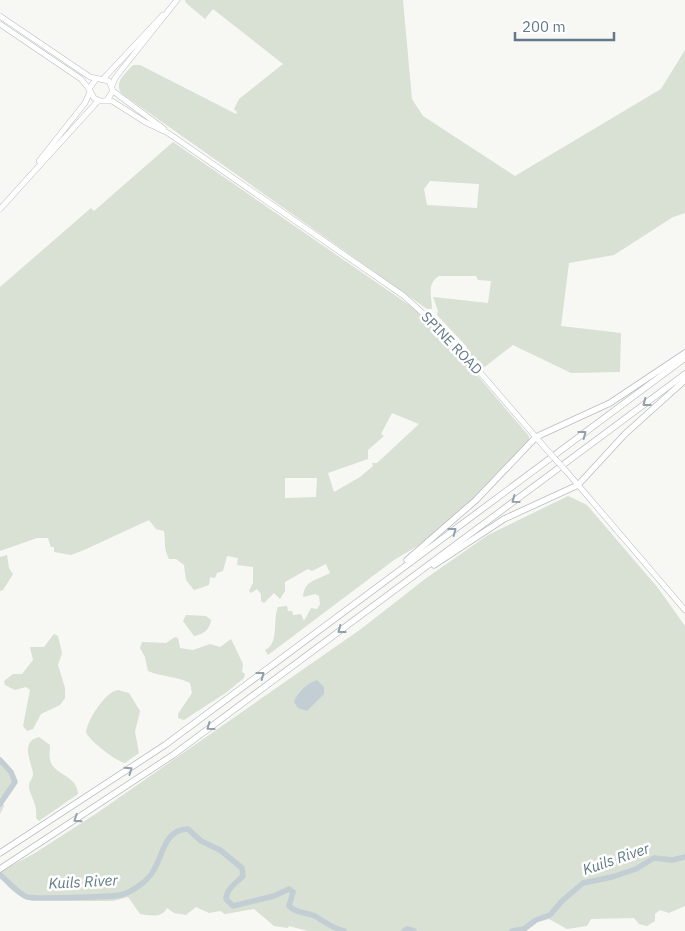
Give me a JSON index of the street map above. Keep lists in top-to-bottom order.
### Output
{
  "streets": {
    "main road": ["SPINE ROAD"]
  },
  "water": ["Kuils River"],
  "scale_bar": "200 m"
}
